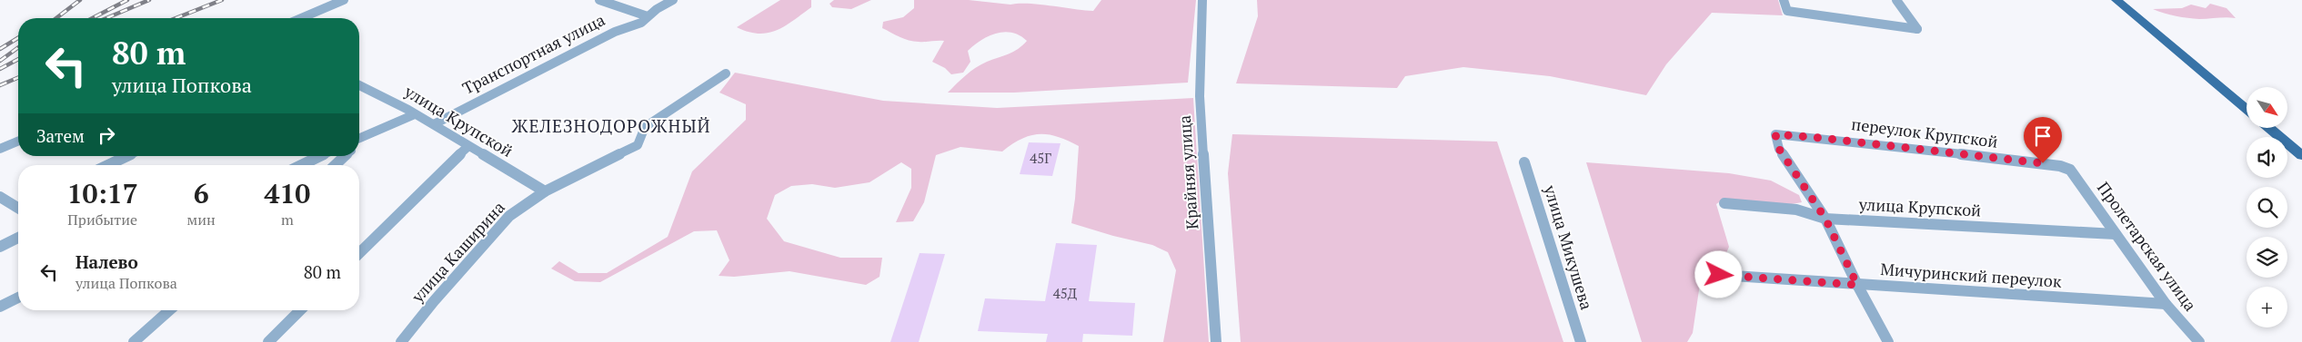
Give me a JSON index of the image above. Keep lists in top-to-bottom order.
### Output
{
  "streets": {
    "street": [
      "Транспортная улица",
      "улица Крупской",
      "переулок Крупской",
      "Крайняя улица",
      "Пролетарская улица",
      "улица Микушева",
      "улица Каширина",
      "Мичуринский переулок"
    ]
  },
  "crossings": [
    ["Транспортная улица", "улица Крупской"],
    ["улица Крупской", "переулок Крупской"],
    ["улица Крупской", "Пролетарская улица"],
    ["улица Крупской", "улица Каширина"],
    ["переулок Крупской", "Пролетарская улица"],
    ["Пролетарская улица", "Мичуринский переулок"]
  ],
  "districts": ["ЖЕЛЕЗНОДОРОЖНЫЙ"],
  "house_numbers": ["45Г", "45Д"],
  "north": "bottom right",
  "page": {
    "turn": ["80 m", "улица Попкова"],
    "map_buttons": "+",
    "then": "Затем",
    "eta": [
      "10:17",
      "Прибытие",
      "6",
      "мин",
      "410",
      "m"
    ],
    "list": [
      {
        "name": "Налево",
        "note": "улица Попкова",
        "value": "80 m"
      }
    ]
  }
}
